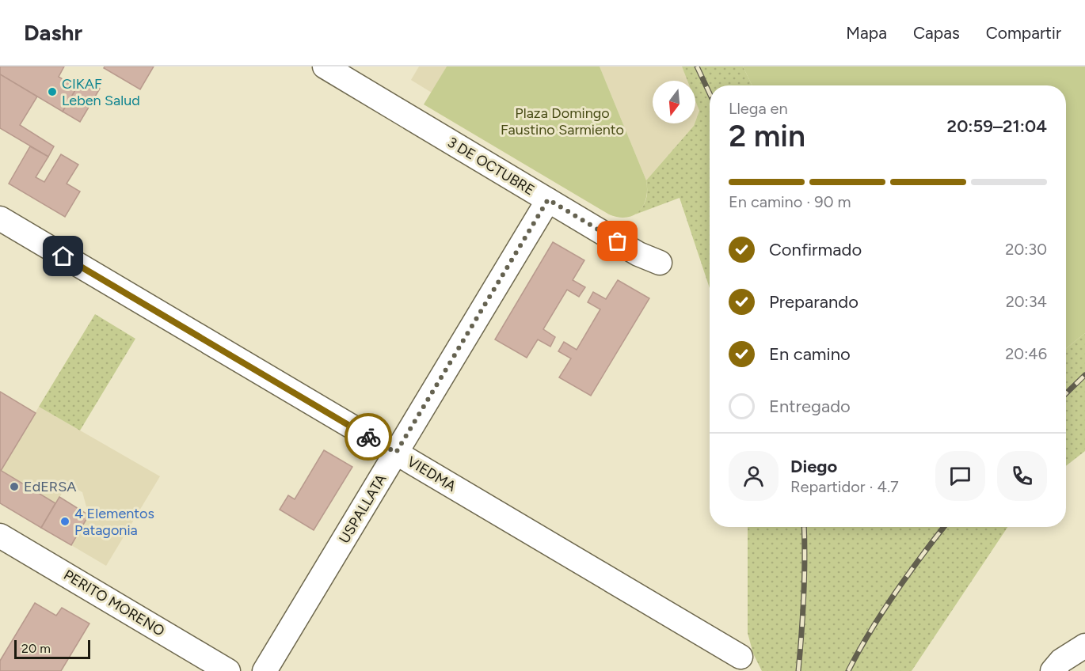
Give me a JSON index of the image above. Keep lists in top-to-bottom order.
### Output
{
  "streets": {
    "street": [
      "3 DE OCTUBRE",
      "VIEDMA",
      "USPALLATA",
      "PERITO MORENO"
    ]
  },
  "crossings": [
    ["3 DE OCTUBRE", "USPALLATA"],
    ["VIEDMA", "USPALLATA"]
  ],
  "parks": ["Plaza Domingo Faustino Sarmiento"],
  "places": ["CIKAF Leben Salud", "EdERSA", "4 Elementos Patagonia"],
  "scale_bar": "20 m",
  "north": "bottom",
  "page": {
    "header": "Dashr",
    "nav": ["Mapa", "Capas", "Compartir"],
    "heading": ["2 min", "Llega en", "20:59–21:04"],
    "panel": ["Diego", "Repartidor · 4.7"],
    "bar": "En camino · 90 m",
    "list": [
      ["Confirmado", "20:30"],
      ["Preparando", "20:34"],
      ["En camino", "20:46"],
      "Entregado"
    ],
    "scale": "20 m"
  }
}
